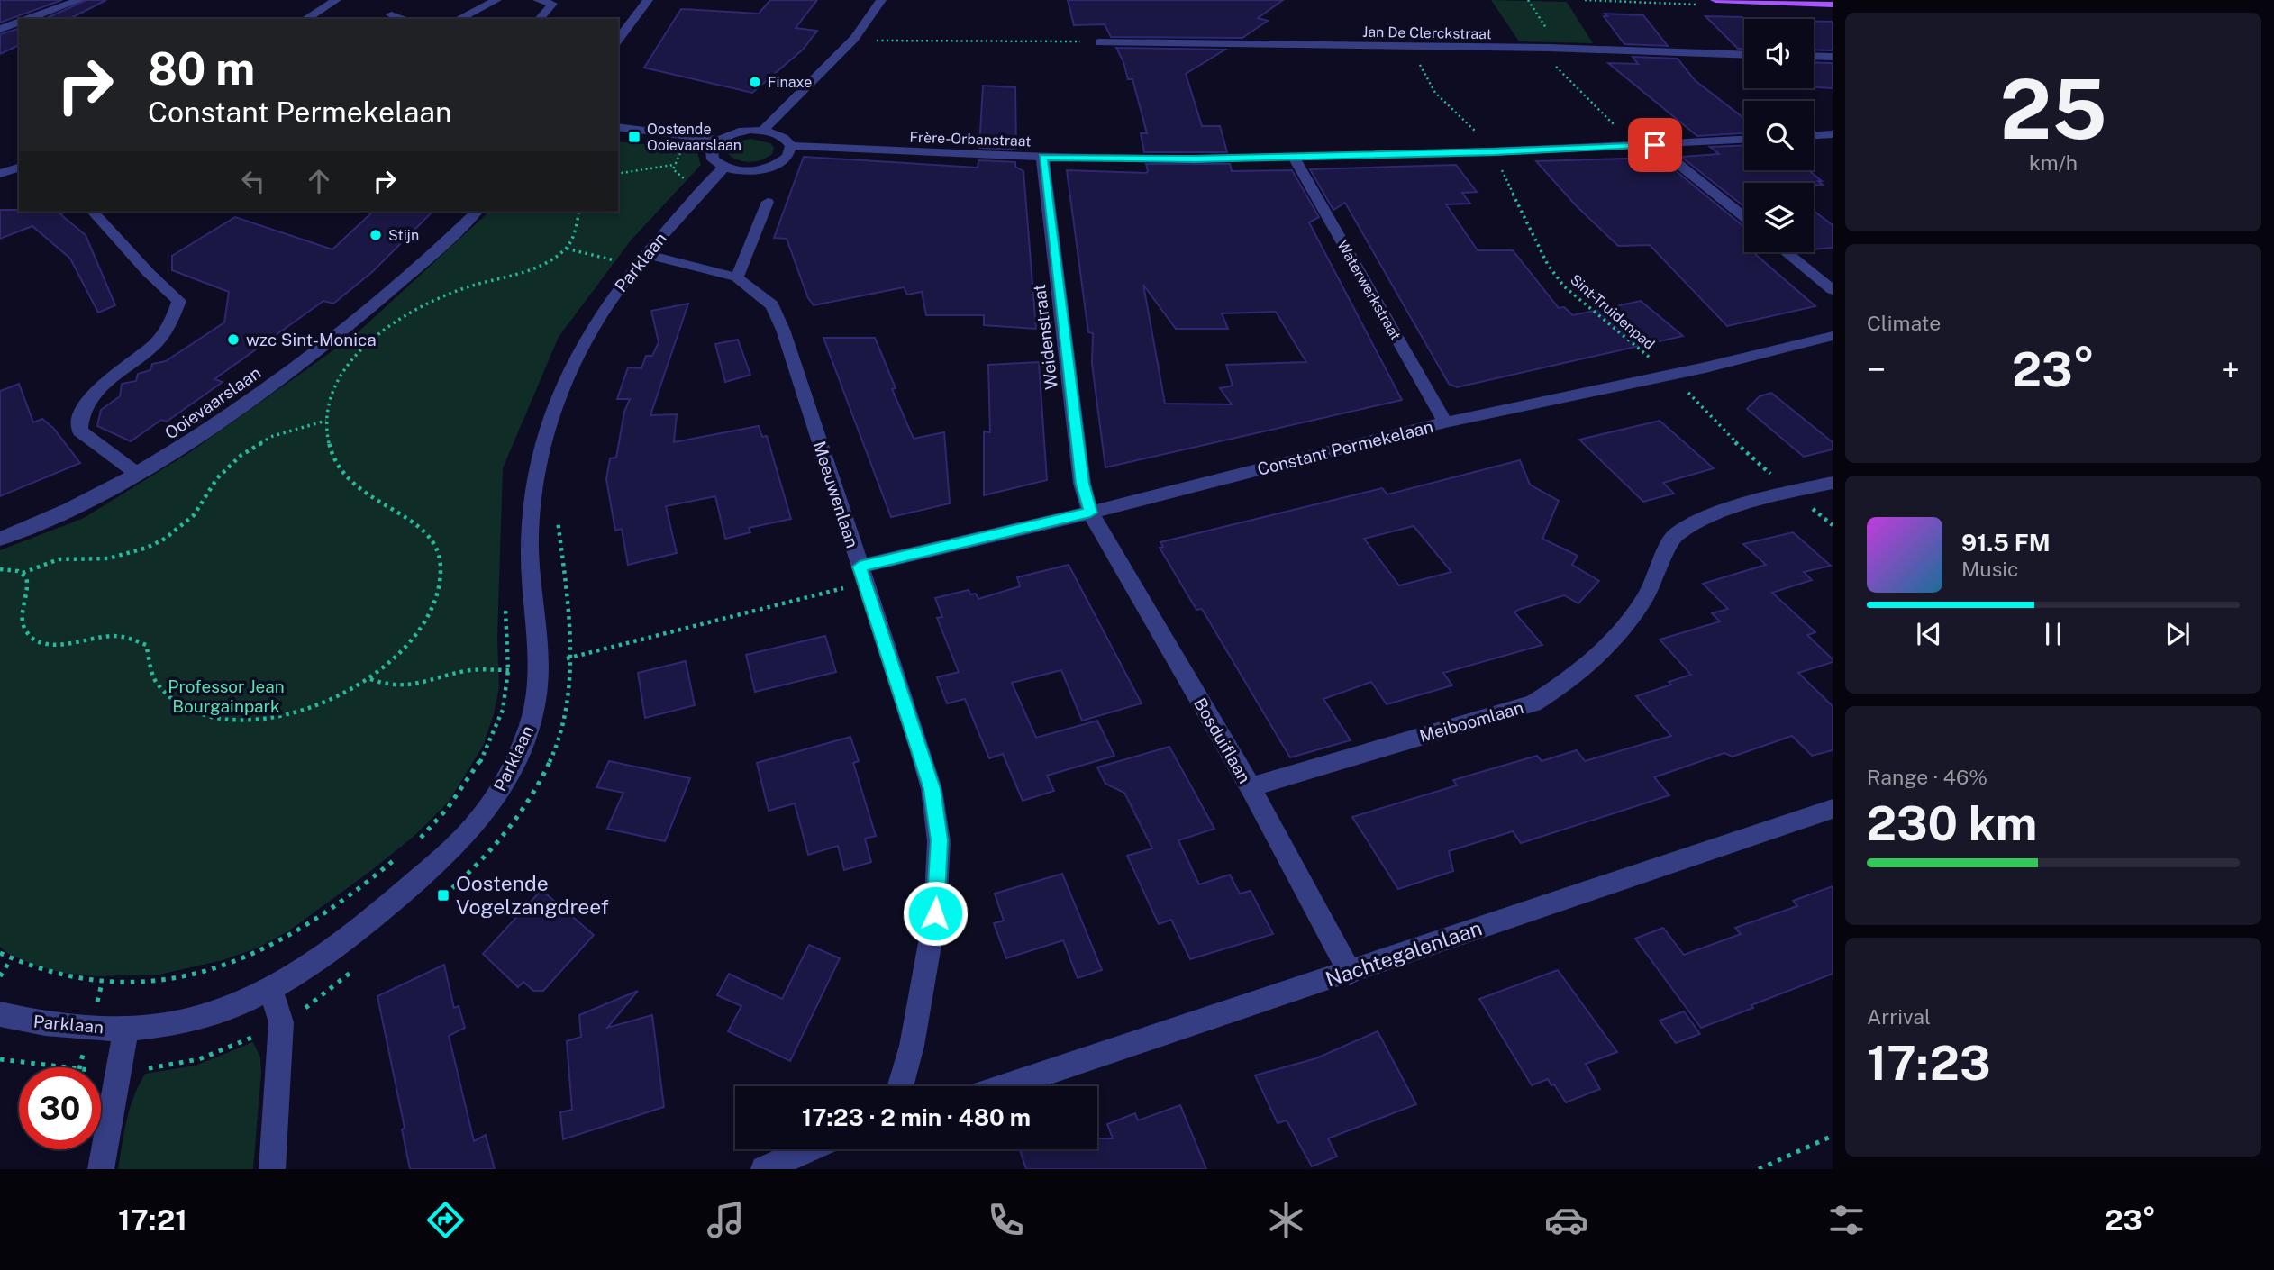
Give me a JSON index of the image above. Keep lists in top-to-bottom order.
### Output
{
  "streets": {
    "street": [
      "Jan De Clerckstraat",
      "Frère-Orbanstraat",
      "Parklaan",
      "Waterwerkstraat",
      "Weidenstraat",
      "Ooievaarslaan",
      "Constant Permekelaan",
      "Meeuwenlaan",
      "Meiboomlaan",
      "Bosduiflaan",
      "Nachtegalenlaan"
    ],
    "path": ["Sint-Truidenpad"]
  },
  "crossings": [
    ["Jan De Clerckstraat", "Sint-Truidenpad"],
    ["Frère-Orbanstraat", "Waterwerkstraat"],
    ["Frère-Orbanstraat", "Sint-Truidenpad"],
    ["Frère-Orbanstraat", "Weidenstraat"],
    ["Parklaan", "Meeuwenlaan"],
    ["Waterwerkstraat", "Constant Permekelaan"],
    ["Sint-Truidenpad", "Constant Permekelaan"],
    ["Sint-Truidenpad", "Meiboomlaan"],
    ["Weidenstraat", "Constant Permekelaan"],
    ["Weidenstraat", "Bosduiflaan"],
    ["Constant Permekelaan", "Meeuwenlaan"],
    ["Constant Permekelaan", "Bosduiflaan"],
    ["Meiboomlaan", "Bosduiflaan"],
    ["Bosduiflaan", "Nachtegalenlaan"]
  ],
  "parks": ["Professor Jean Bourgainpark"],
  "places": {
    "other": ["Finaxe", "Stijn", "wzc Sint-Monica"],
    "transit": ["Oostende Ooievaarslaan", "Oostende Vogelzangdreef"]
  },
  "page": {
    "tile": [
      ["25", "km/h"],
      "Climate",
      ["Range · 46%", "230 km"],
      ["Arrival", "17:23"]
    ],
    "turn": ["80 m", "Constant Permekelaan"],
    "heat": ["−", "23°", "+"],
    "song": ["91.5 FM", "Music"],
    "limit": "30",
    "trip": "17:23 · 2 min · 480 m",
    "tabs": ["17:21", "23°"]
  }
}
